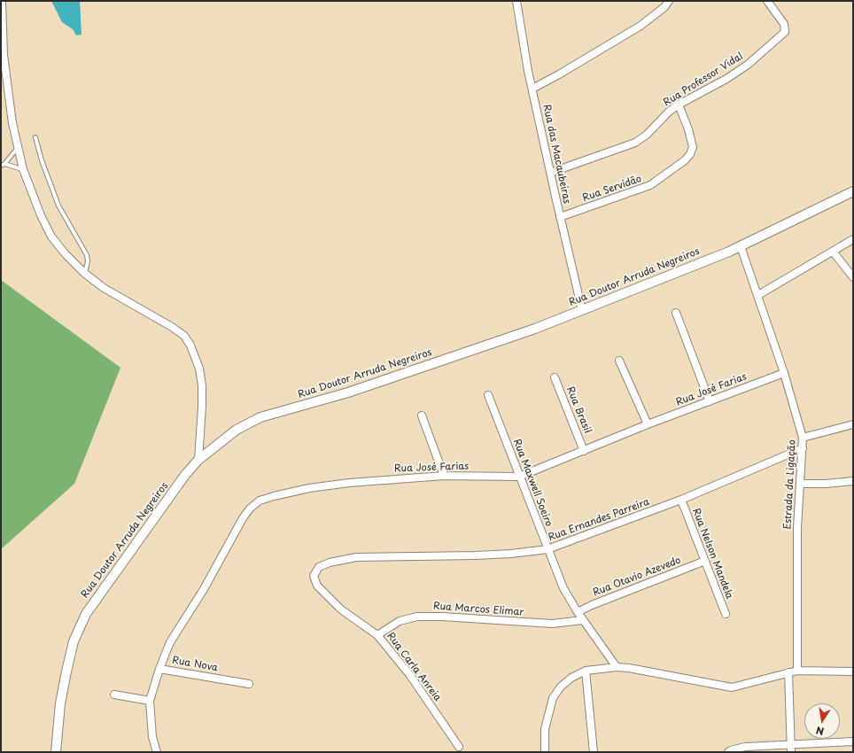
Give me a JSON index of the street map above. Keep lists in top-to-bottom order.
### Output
{
  "streets": {
    "street": [
      "Rua Professor Vidal",
      "Rua das Macaubeiras",
      "Rua Servidão",
      "Rua Doutor Arruda Negreiros",
      "Rua José Farias",
      "Rua Brasil",
      "Rua Maxwell Soeiro",
      "Estrada da Ligação",
      "Rua Ernandes Parreira",
      "Rua Nelson Mandela",
      "Rua Otavio Azevedo",
      "Rua Marcos Elimar",
      "Rua Nova",
      "Rua Carla Anreia"
    ]
  },
  "crossings": [
    ["Rua Professor Vidal", "Rua das Macaubeiras"],
    ["Rua Professor Vidal", "Rua Servidão"],
    ["Rua das Macaubeiras", "Rua Servidão"],
    ["Rua das Macaubeiras", "Rua Doutor Arruda Negreiros"],
    ["Rua Doutor Arruda Negreiros", "Estrada da Ligação"],
    ["Rua José Farias", "Rua Brasil"],
    ["Rua José Farias", "Rua Maxwell Soeiro"],
    ["Rua José Farias", "Estrada da Ligação"],
    ["Rua José Farias", "Rua Nova"],
    ["Rua Maxwell Soeiro", "Rua Ernandes Parreira"],
    ["Rua Maxwell Soeiro", "Rua Otavio Azevedo"],
    ["Rua Maxwell Soeiro", "Rua Marcos Elimar"],
    ["Estrada da Ligação", "Rua Ernandes Parreira"],
    ["Rua Ernandes Parreira", "Rua Nelson Mandela"],
    ["Rua Ernandes Parreira", "Rua Carla Anreia"],
    ["Rua Nelson Mandela", "Rua Otavio Azevedo"],
    ["Rua Marcos Elimar", "Rua Carla Anreia"]
  ],
  "north": "bottom"
}
